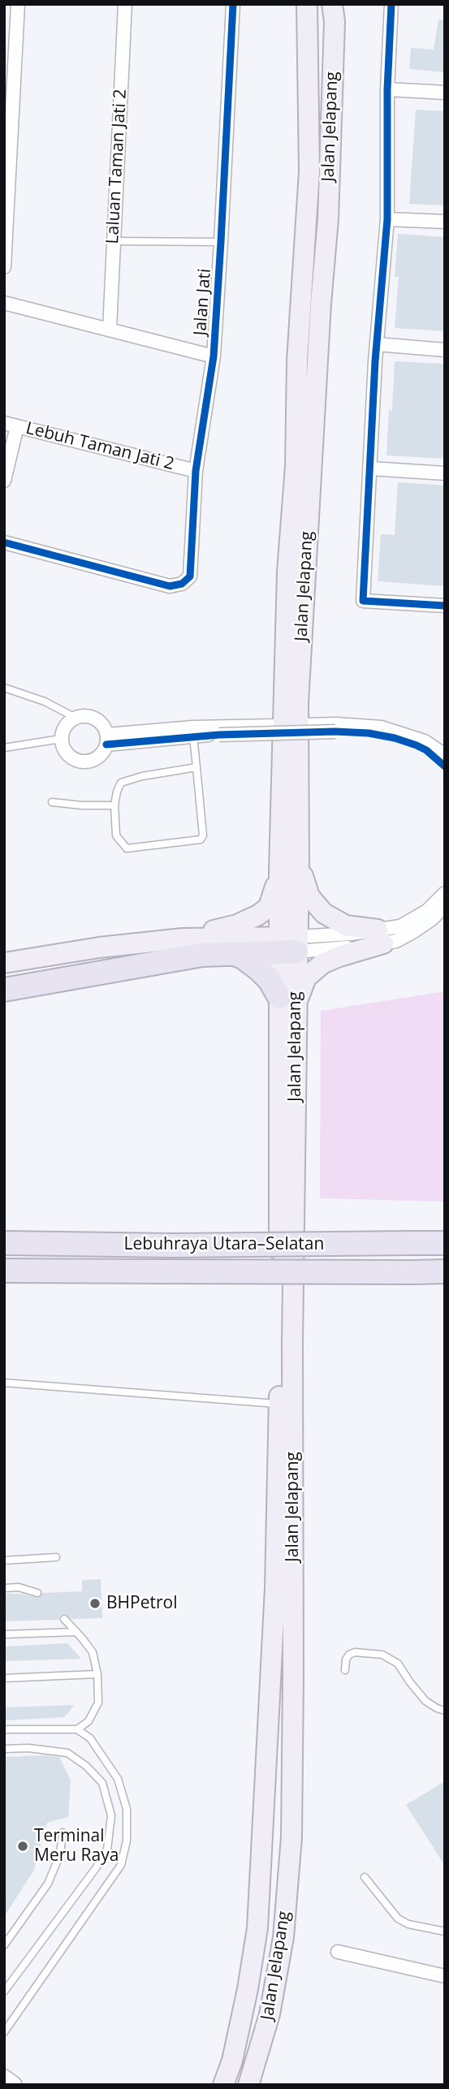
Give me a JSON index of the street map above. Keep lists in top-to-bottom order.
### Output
{
  "streets": {
    "highway": ["Lebuhraya Utara–Selatan"],
    "main road": ["Jalan Jelapang"],
    "street": ["Laluan Taman Jati 2", "Jalan Jati", "Lebuh Taman Jati 2"]
  },
  "crossings": [
    ["Jalan Jati", "Lebuh Taman Jati 2"]
  ],
  "places": ["BHPetrol", "Terminal Meru Raya"]
}
